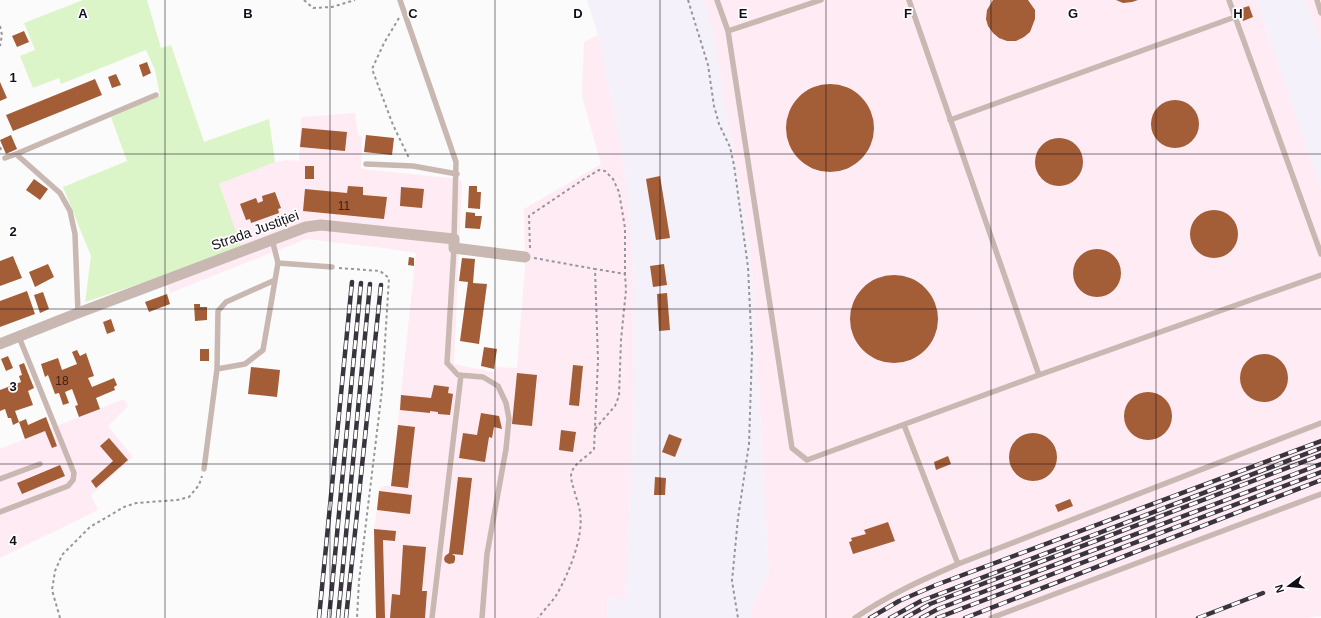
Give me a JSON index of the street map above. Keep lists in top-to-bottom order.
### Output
{
  "streets": {
    "street": ["Strada Justiției"]
  },
  "house_numbers": ["11", "18"],
  "north": "left",
  "grid": {
    "columns": [
      "A",
      "B",
      "C",
      "D",
      "E",
      "F",
      "G",
      "H"
    ],
    "rows": [
      "1",
      "2",
      "3",
      "4"
    ]
  }
}
